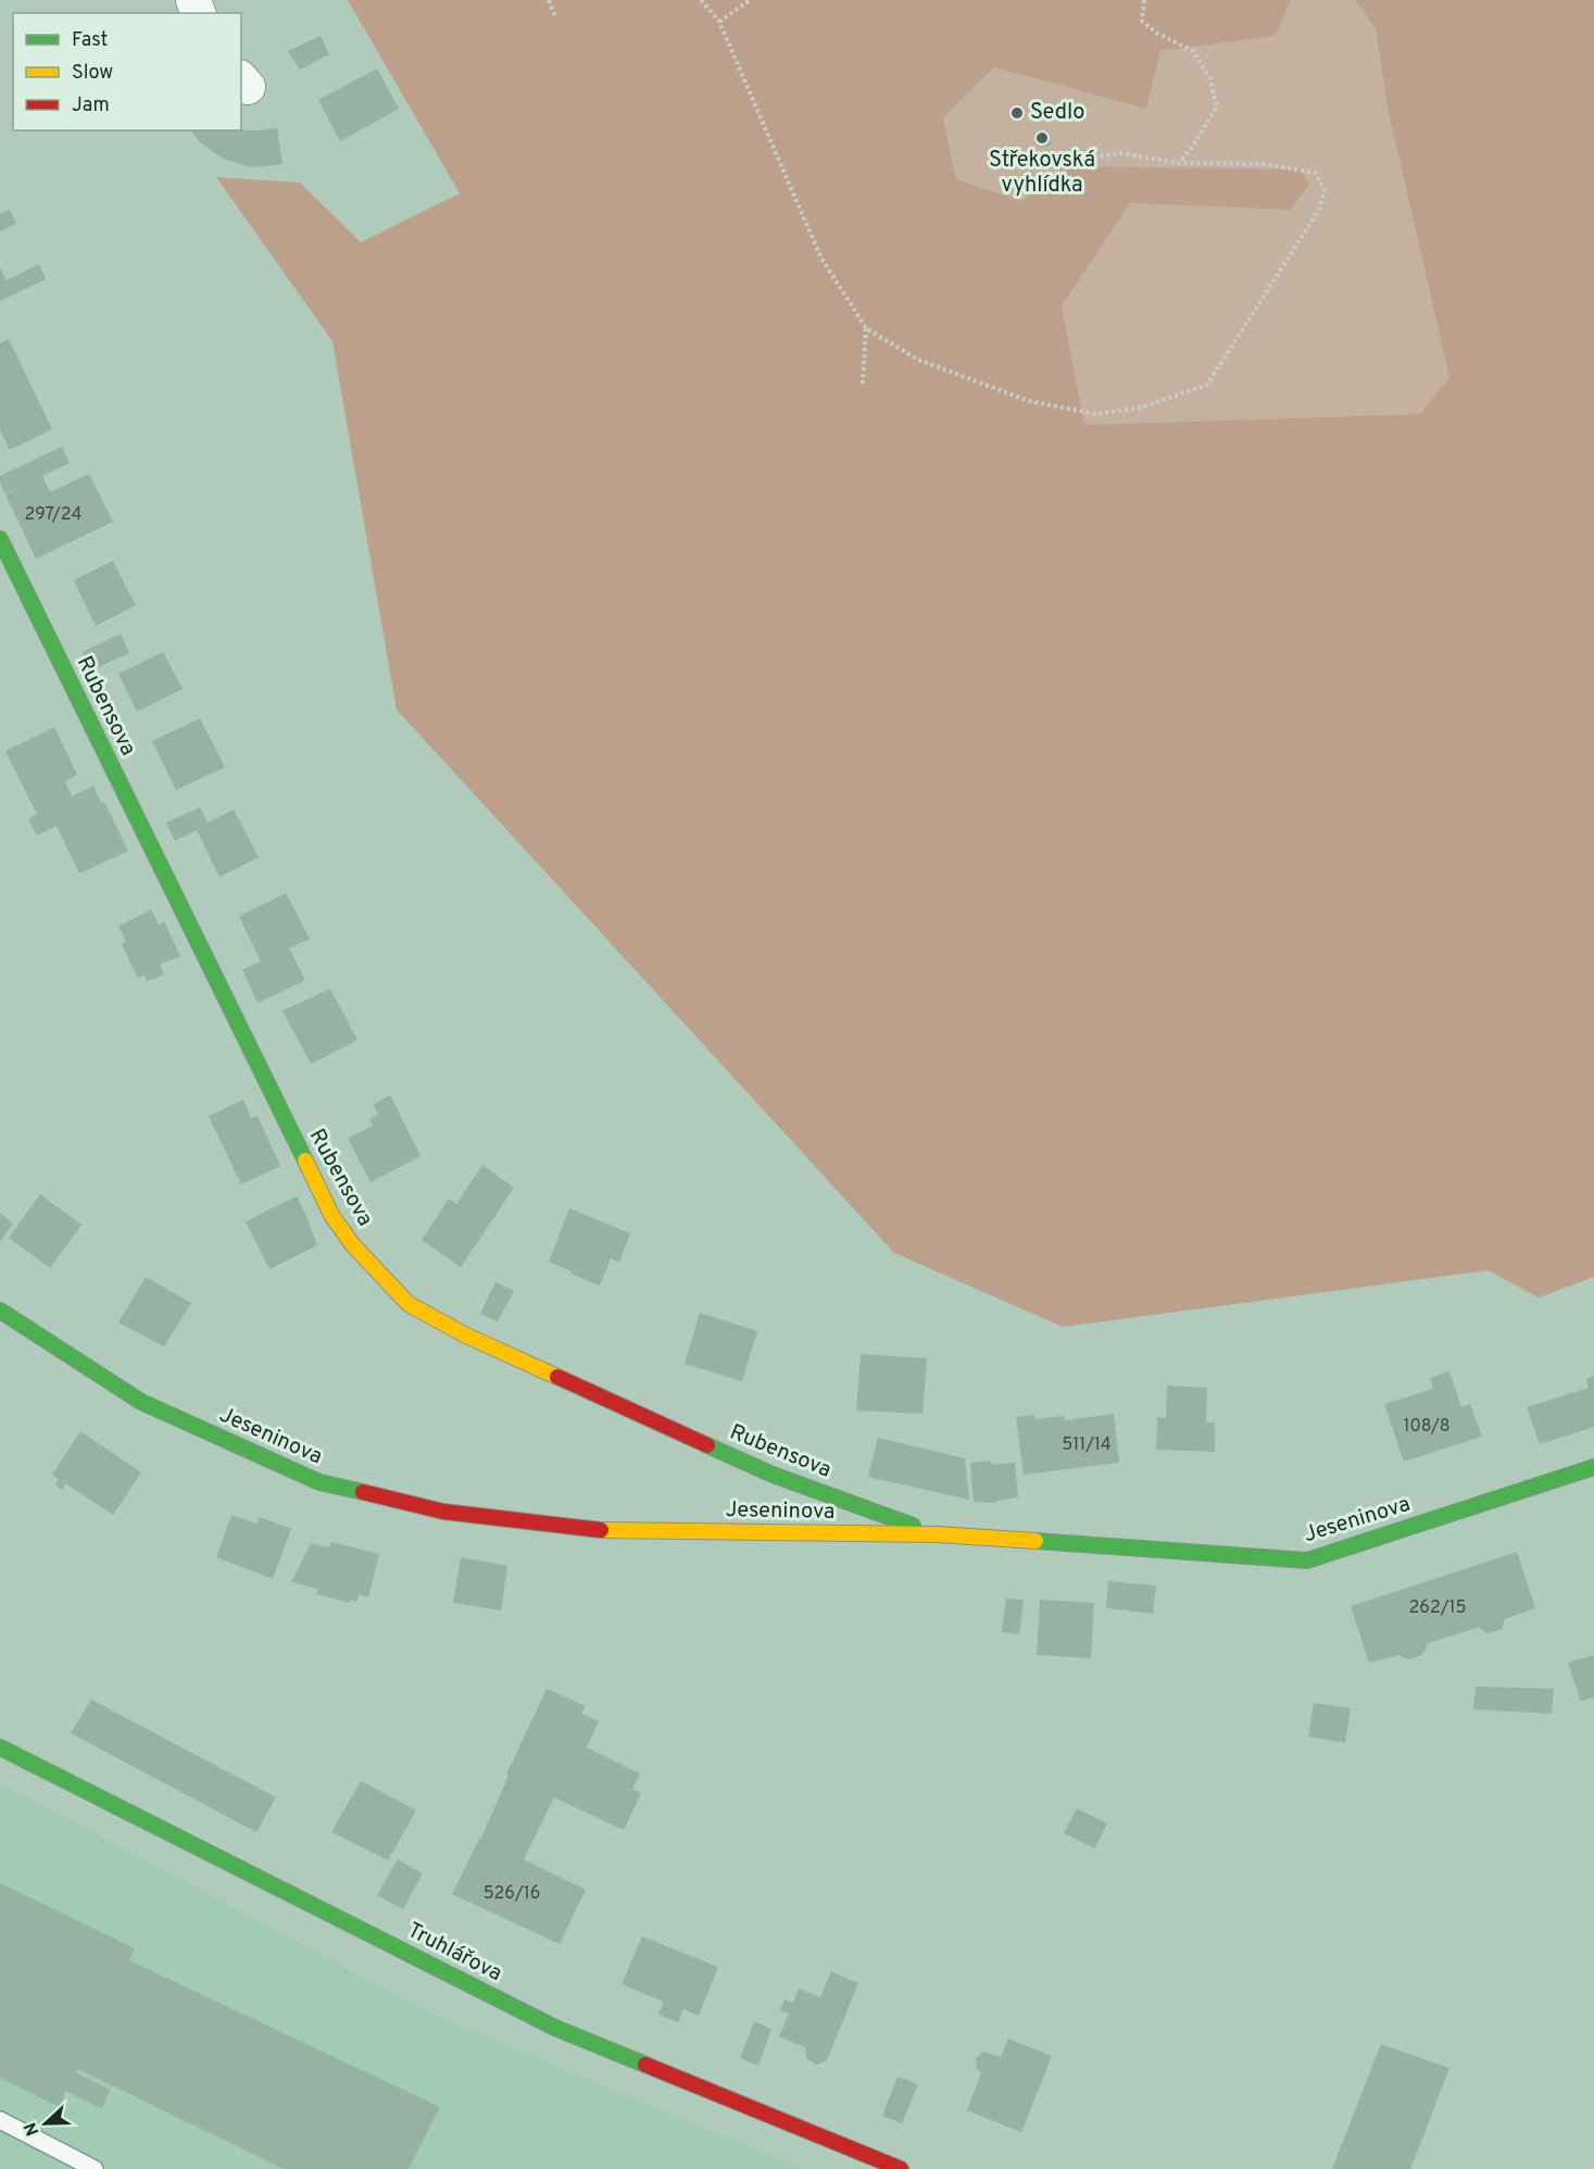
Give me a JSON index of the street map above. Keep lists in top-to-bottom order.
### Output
{
  "streets": {
    "street": ["Rubensova", "Jeseninova", "Truhlářova"]
  },
  "crossings": [
    ["Rubensova", "Jeseninova"]
  ],
  "places": ["Sedlo", "Střekovská vyhlídka"],
  "house_numbers": [
    "297/24",
    "108/8",
    "511/14",
    "262/15",
    "526/16"
  ],
  "legend": ["Fast", "Slow", "Jam"],
  "north": "left"
}
